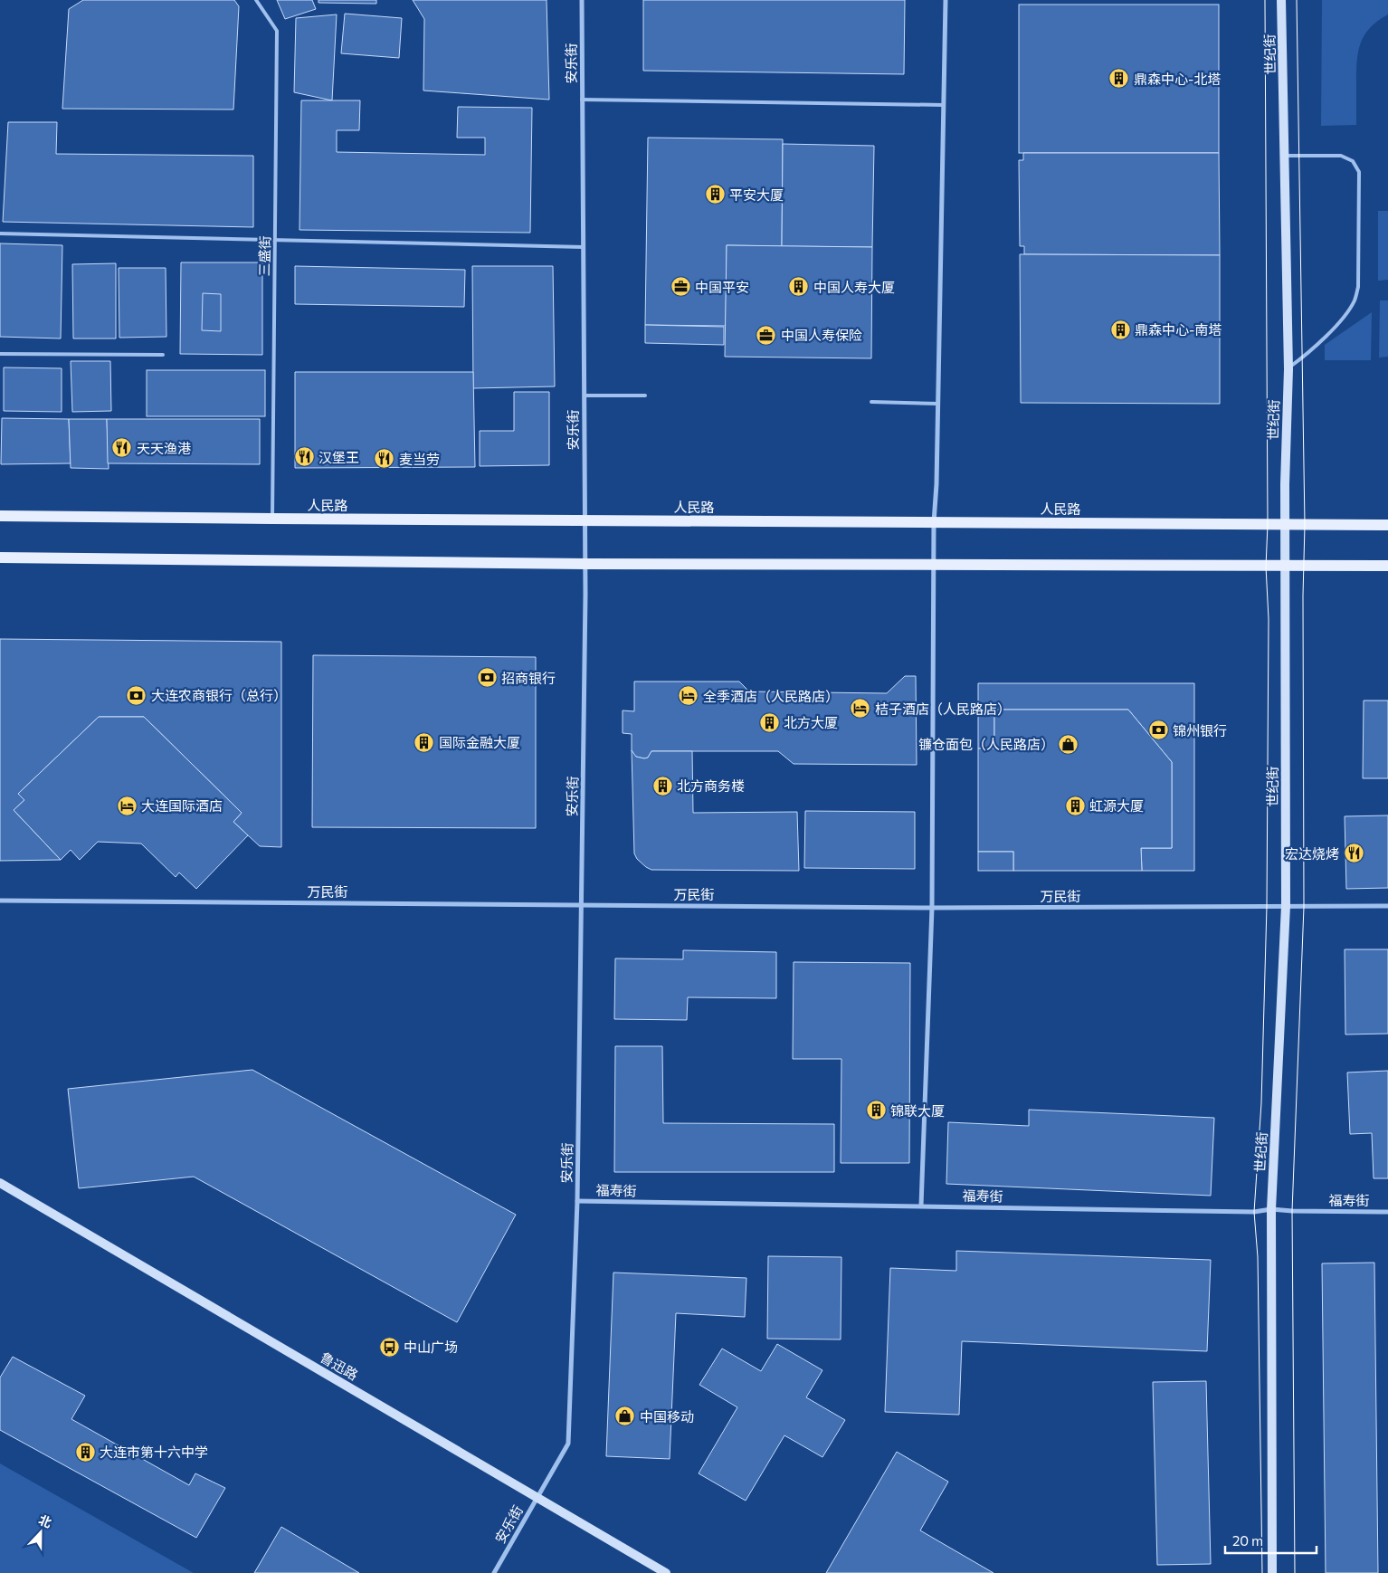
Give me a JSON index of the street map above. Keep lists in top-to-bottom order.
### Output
{
  "streets": {
    "main road": ["世纪街", "人民路", "鲁迅路"],
    "street": ["安乐街", "万民街", "福寿街"],
    "lane": ["三盛街"]
  },
  "crossings": [
    ["世纪街", "人民路"],
    ["世纪街", "万民街"],
    ["世纪街", "福寿街"],
    ["安乐街", "人民路"],
    ["安乐街", "万民街"],
    ["安乐街", "福寿街"],
    ["安乐街", "鲁迅路"],
    ["三盛街", "人民路"]
  ],
  "places": {
    "building": [
      "鼎森中心-北塔",
      "平安大厦",
      "中国人寿大厦",
      "鼎森中心-南塔",
      "北方大厦",
      "国际金融大厦",
      "北方商务楼",
      "虹源大厦",
      "锦联大厦",
      "大连市第十六中学"
    ],
    "office": ["中国平安", "中国人寿保险"],
    "restaurant": [
      "天天渔港",
      "汉堡王",
      "麦当劳",
      "宏达烧烤"
    ],
    "bank": ["招商银行", "大连农商银行（总行）", "锦州银行"],
    "hotel": ["全季酒店（人民路店）", "桔子酒店（人民路店）", "大连国际酒店"],
    "shop": ["镰仓面包（人民路店）", "中国移动"],
    "bus stop": ["中山广场"]
  },
  "scale_bar": "20 m",
  "north": "top"
}
